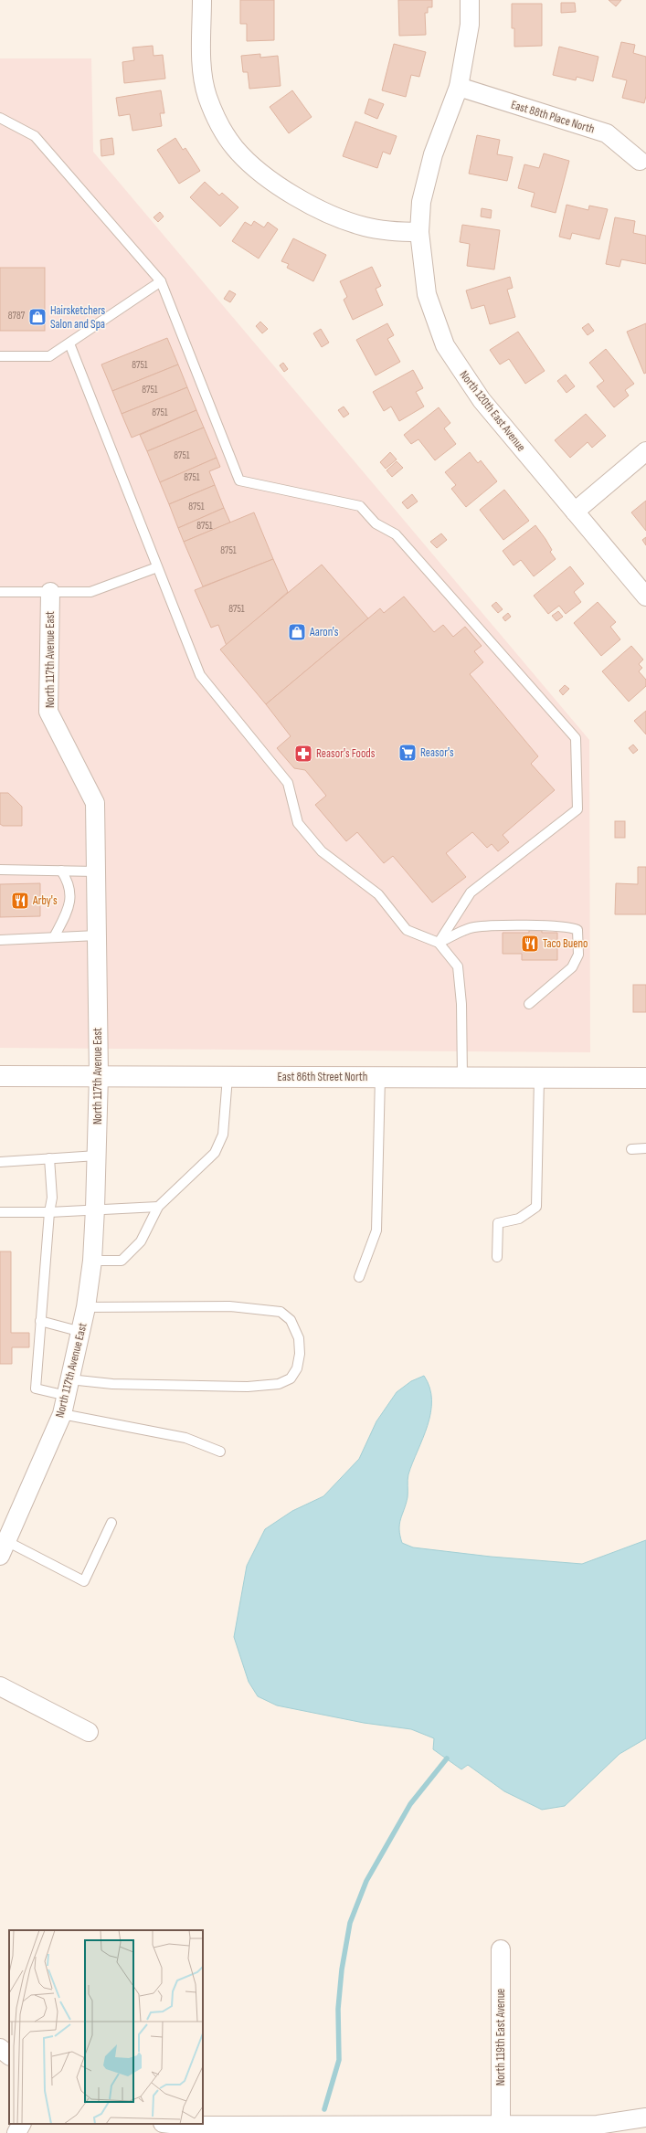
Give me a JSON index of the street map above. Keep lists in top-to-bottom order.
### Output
{
  "streets": {
    "main road": ["East 86th Street North"],
    "street": [
      "East 88th Place North",
      "North 120th East Avenue",
      "North 117th Avenue East",
      "North 119th East Avenue"
    ]
  },
  "crossings": [
    ["East 88th Place North", "North 120th East Avenue"],
    ["North 117th Avenue East", "East 86th Street North"]
  ],
  "places": {
    "shop": ["Hairsketchers Salon and Spa", "Aaron's"],
    "supermarket": ["Reasor's"],
    "pharmacy": ["Reasor's Foods"],
    "restaurant": ["Arby's", "Taco Bueno"]
  },
  "house_numbers": [
    "8787",
    "8751",
    "8751",
    "8751",
    "8751",
    "8751",
    "8751",
    "8751",
    "8751",
    "8751"
  ]
}
